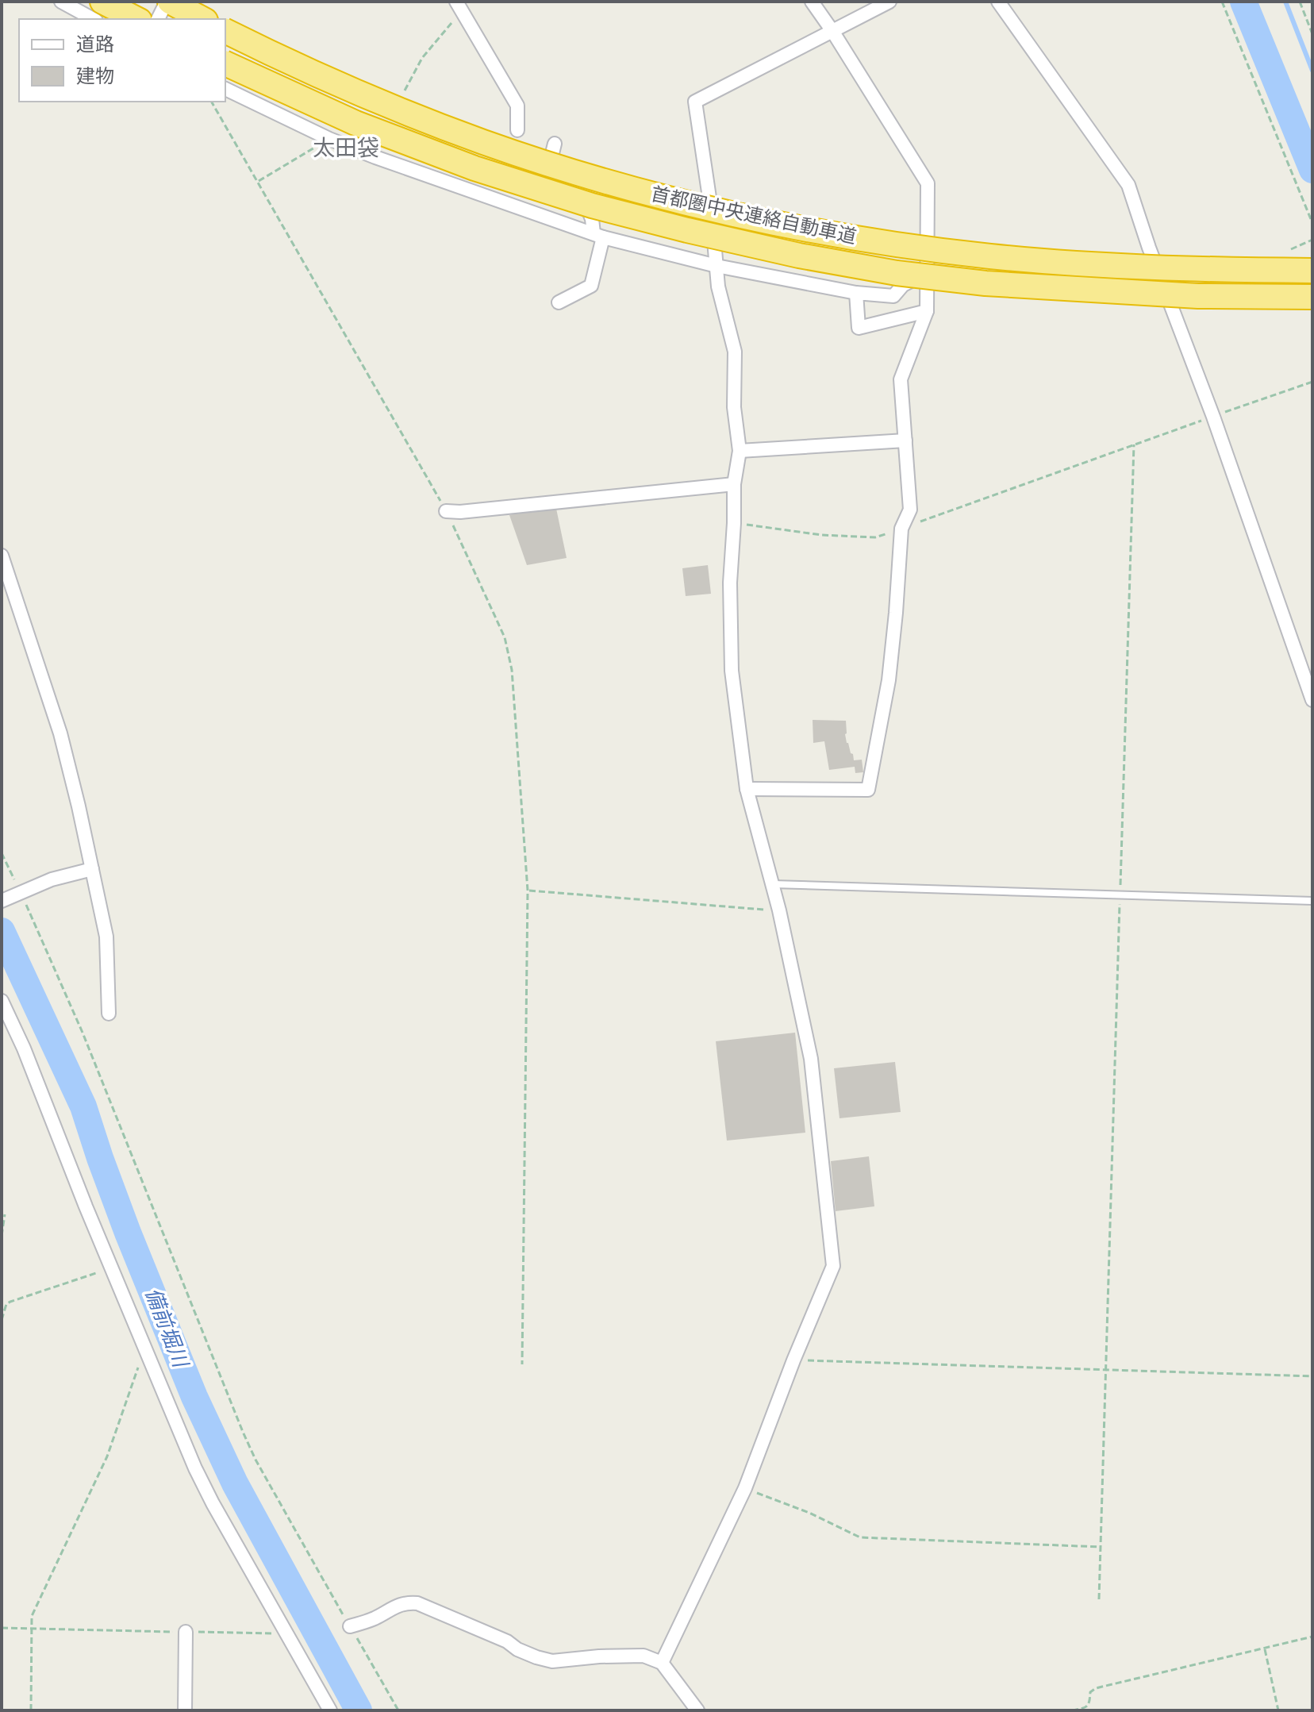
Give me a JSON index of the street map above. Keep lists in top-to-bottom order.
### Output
{
  "streets": {
    "highway": ["首都圏中央連絡自動車道"]
  },
  "districts": ["太田袋"],
  "water": ["備前堀川"],
  "legend": ["道路", "建物"]
}
